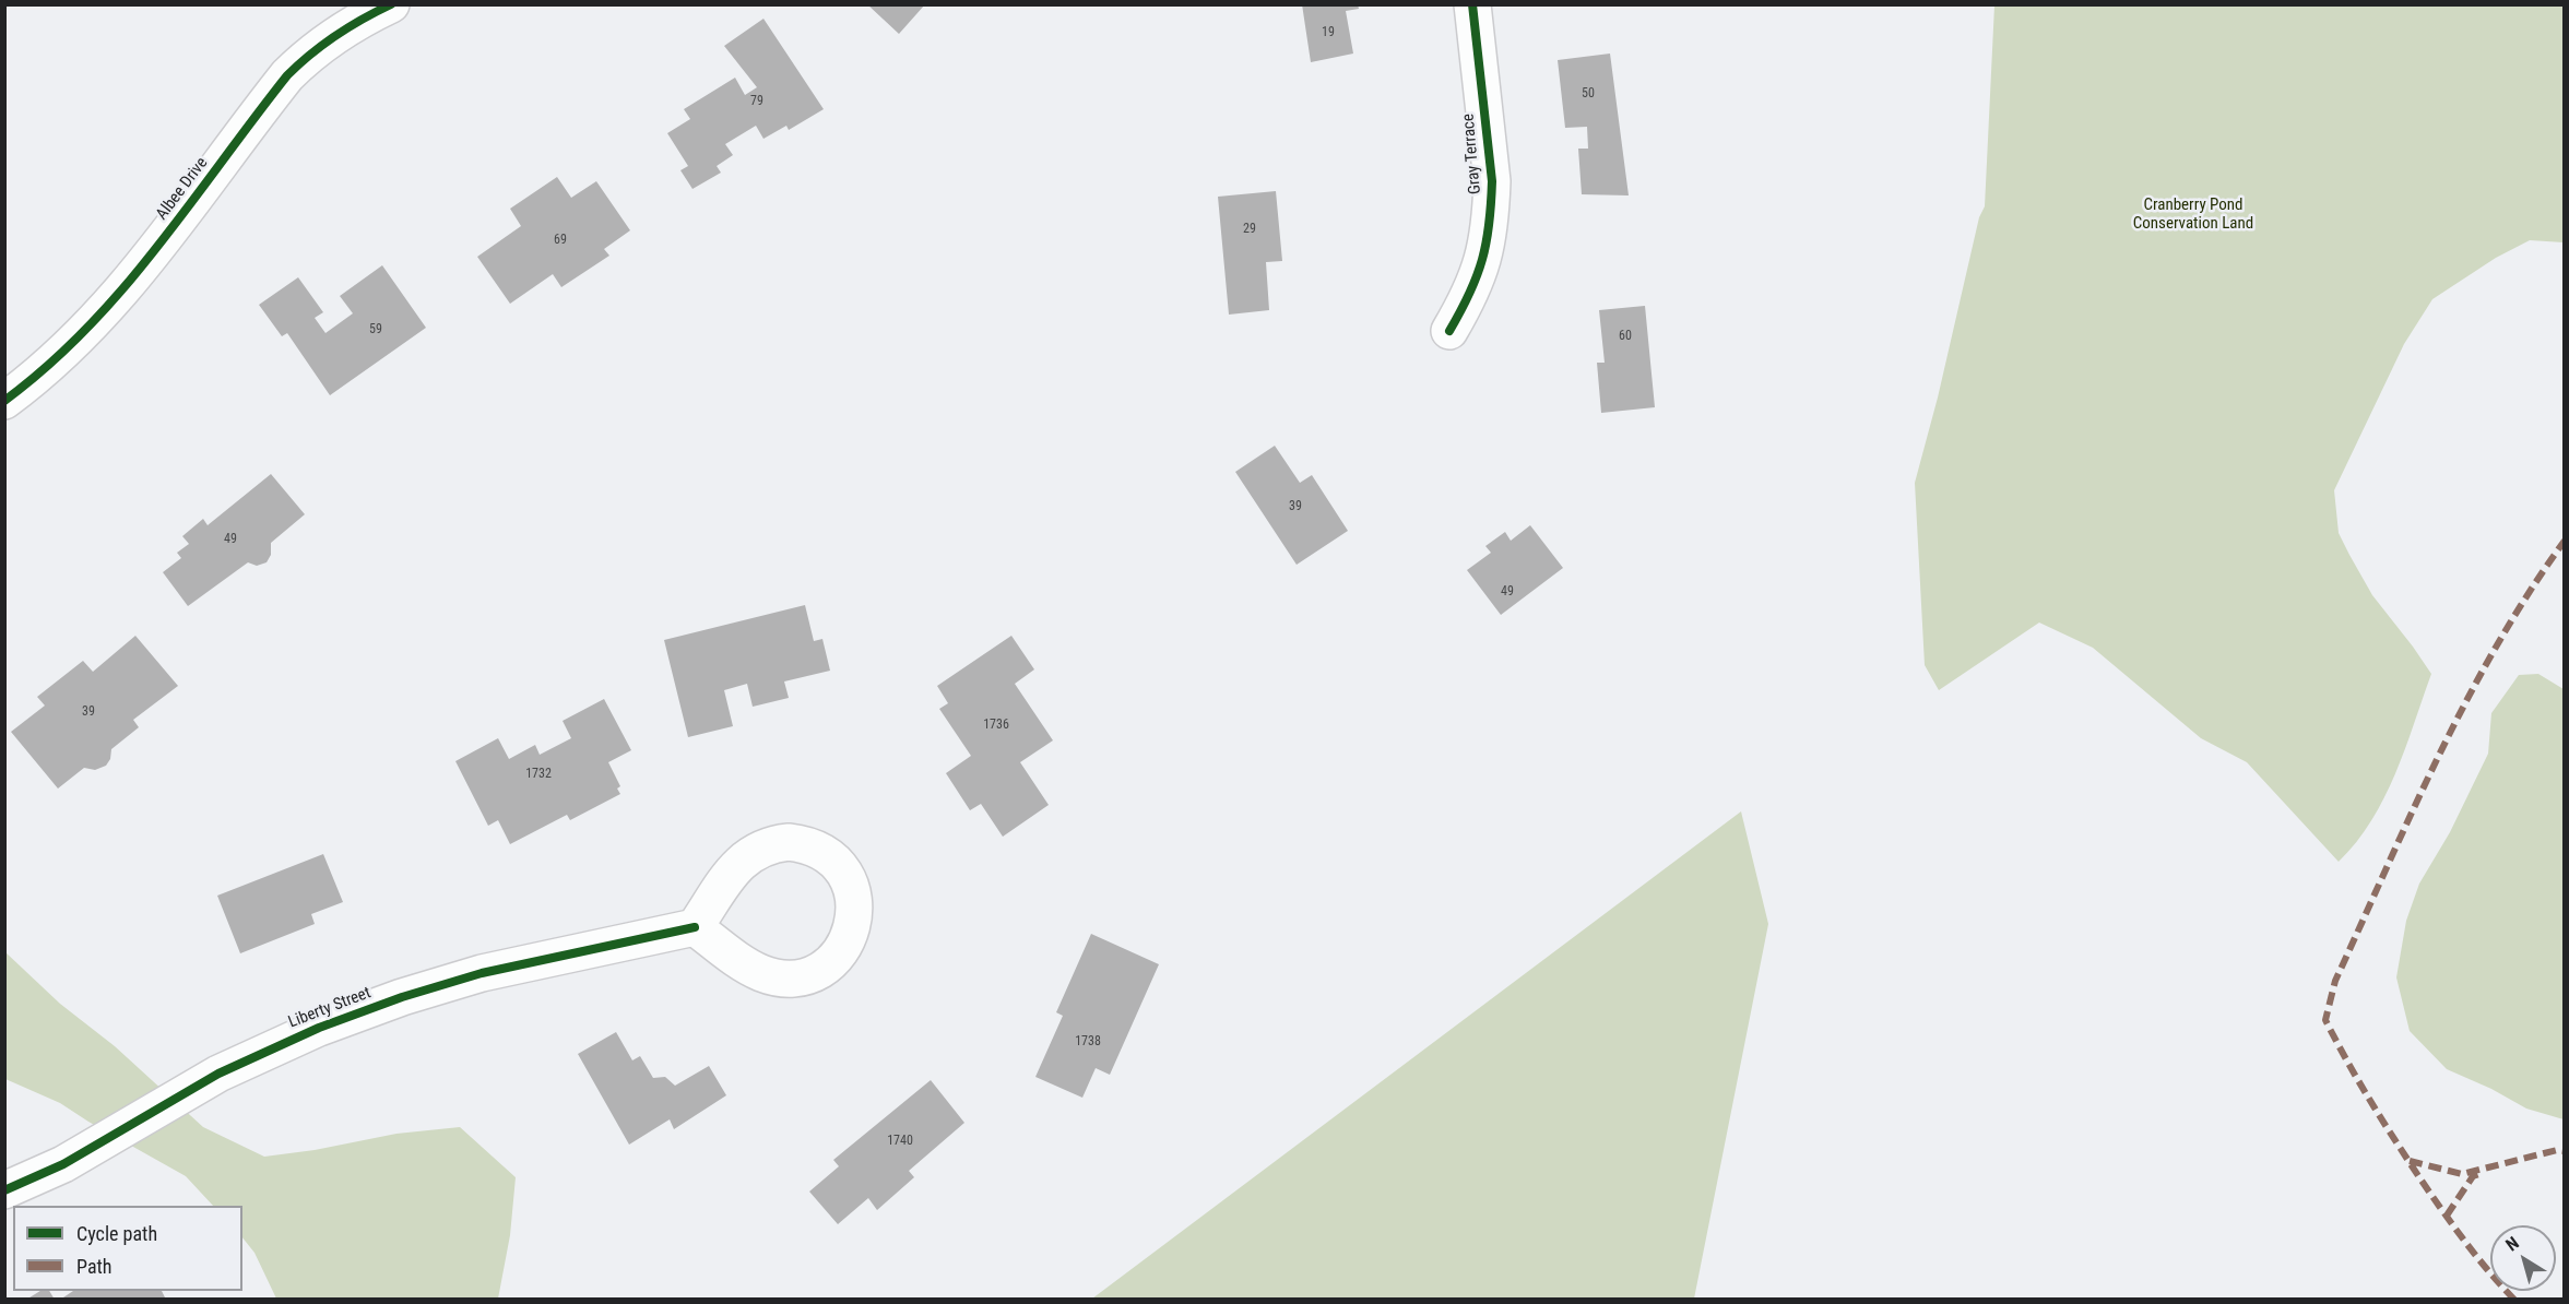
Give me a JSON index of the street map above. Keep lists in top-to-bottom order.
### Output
{
  "streets": {
    "street": ["Gray Terrace", "Albee Drive", "Liberty Street"]
  },
  "parks": ["Cranberry Pond Conservation Land"],
  "house_numbers": [
    "19",
    "50",
    "79",
    "29",
    "69",
    "59",
    "60",
    "39",
    "49",
    "49",
    "39",
    "1736",
    "1732",
    "1738",
    "1740"
  ],
  "legend": ["Cycle path", "Path"],
  "north": "top left"
}
